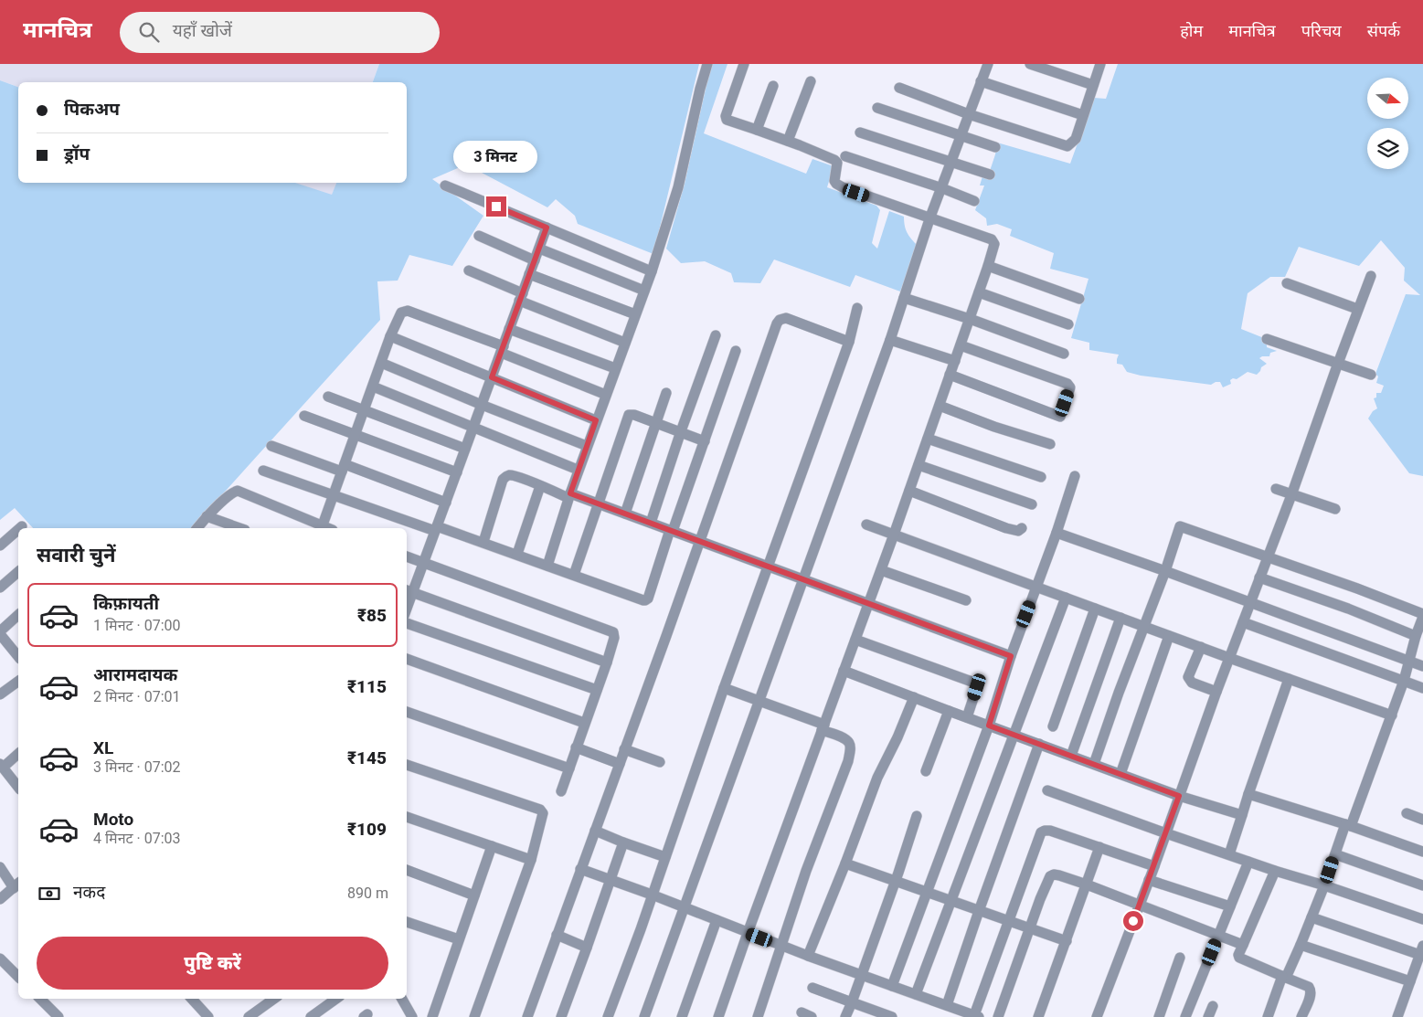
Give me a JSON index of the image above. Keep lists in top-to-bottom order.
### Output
{
  "north": "right",
  "page": {
    "header": "मानचित्र",
    "search": "यहाँ खोजें",
    "nav": [
      "होम",
      "मानचित्र",
      "परिचय",
      "संपर्क"
    ],
    "banner": ["पिकअप", "ड्रॉप"],
    "bubble": "3 मिनट",
    "heading": "सवारी चुनें",
    "list": [
      {
        "name": "किफ़ायती",
        "note": "1 मिनट · 07:00",
        "value": "₹85"
      },
      {
        "name": "आरामदायक",
        "note": "2 मिनट · 07:01",
        "value": "₹115"
      },
      {
        "name": "XL",
        "note": "3 मिनट · 07:02",
        "value": "₹145"
      },
      {
        "name": "Moto",
        "note": "4 मिनट · 07:03",
        "value": "₹109"
      }
    ],
    "pay": ["नकद", "890 m"],
    "buttons": "पुष्टि करें"
  }
}
